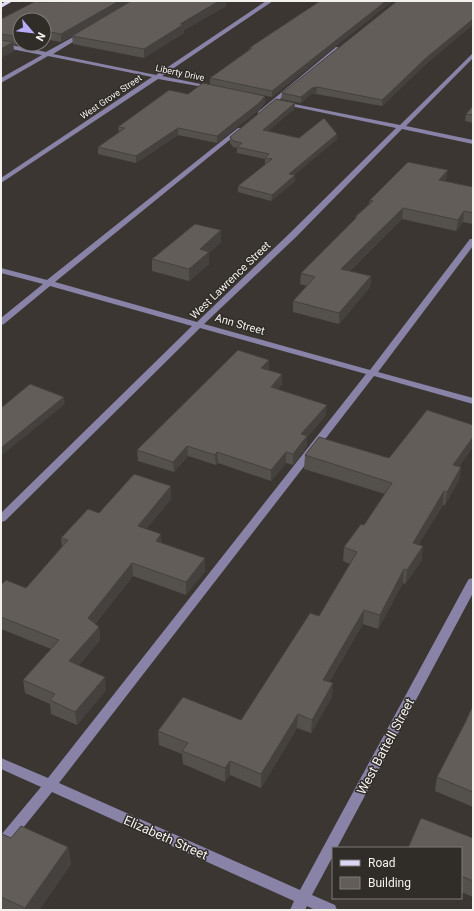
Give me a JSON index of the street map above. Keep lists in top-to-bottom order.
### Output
{
  "streets": {
    "street": [
      "Liberty Drive",
      "West Grove Street",
      "West Lawrence Street",
      "Ann Street",
      "West Battell Street",
      "Elizabeth Street"
    ]
  },
  "crossings": [
    ["Liberty Drive", "West Grove Street"],
    ["West Lawrence Street", "Ann Street"],
    ["West Battell Street", "Elizabeth Street"]
  ],
  "legend": ["Road", "Building"],
  "north": "bottom right"
}
